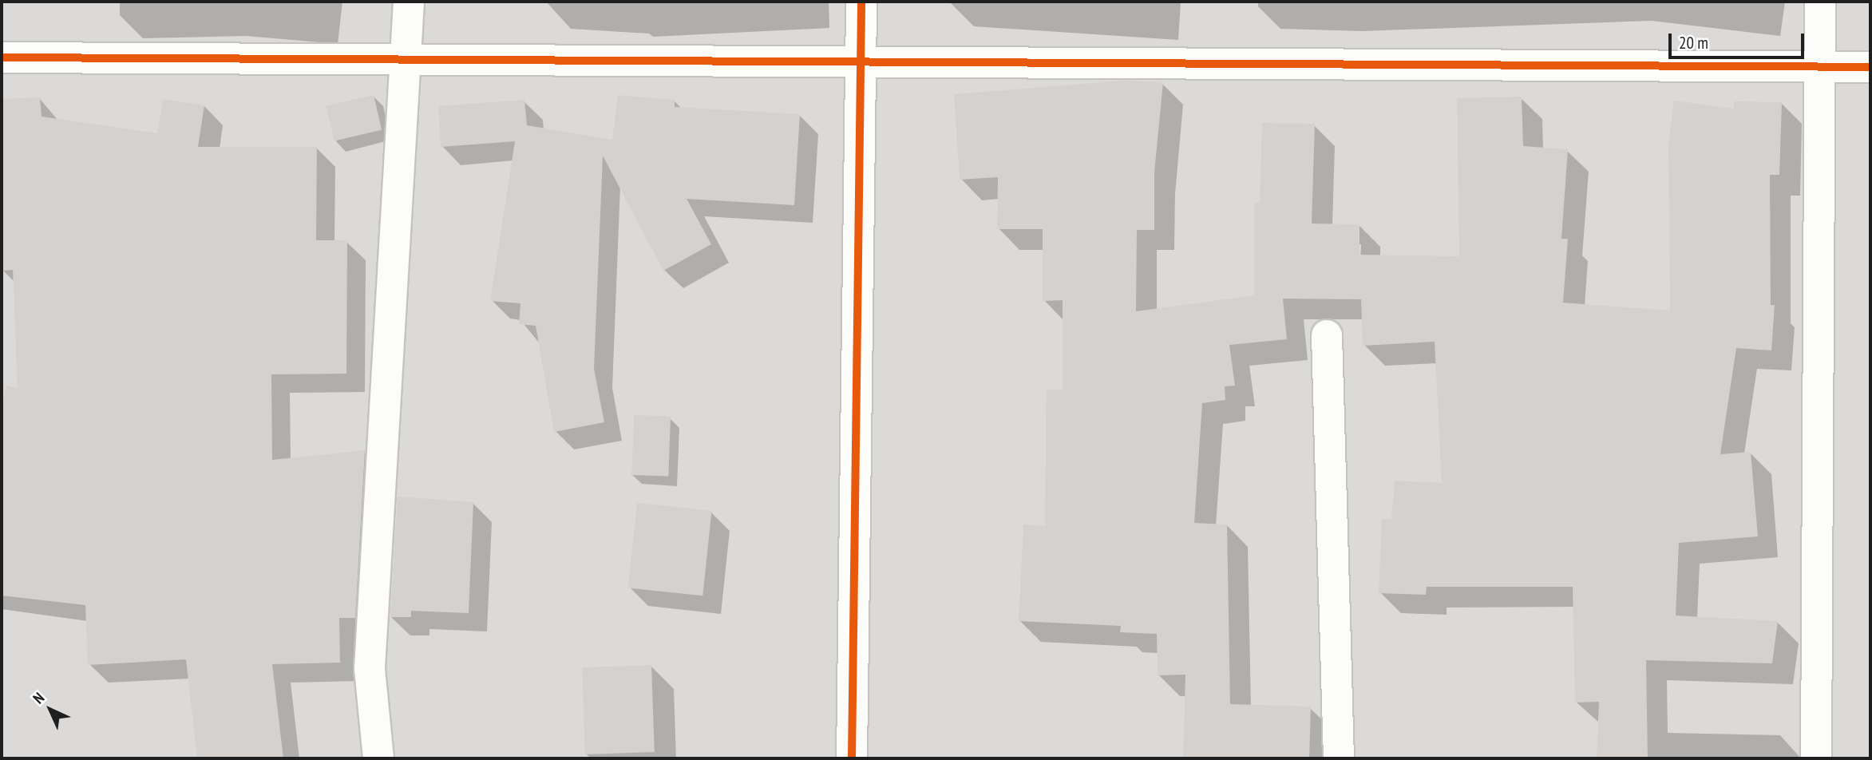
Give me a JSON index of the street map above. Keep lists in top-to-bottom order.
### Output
{
  "scale_bar": "20 m",
  "north": "top left"
}
